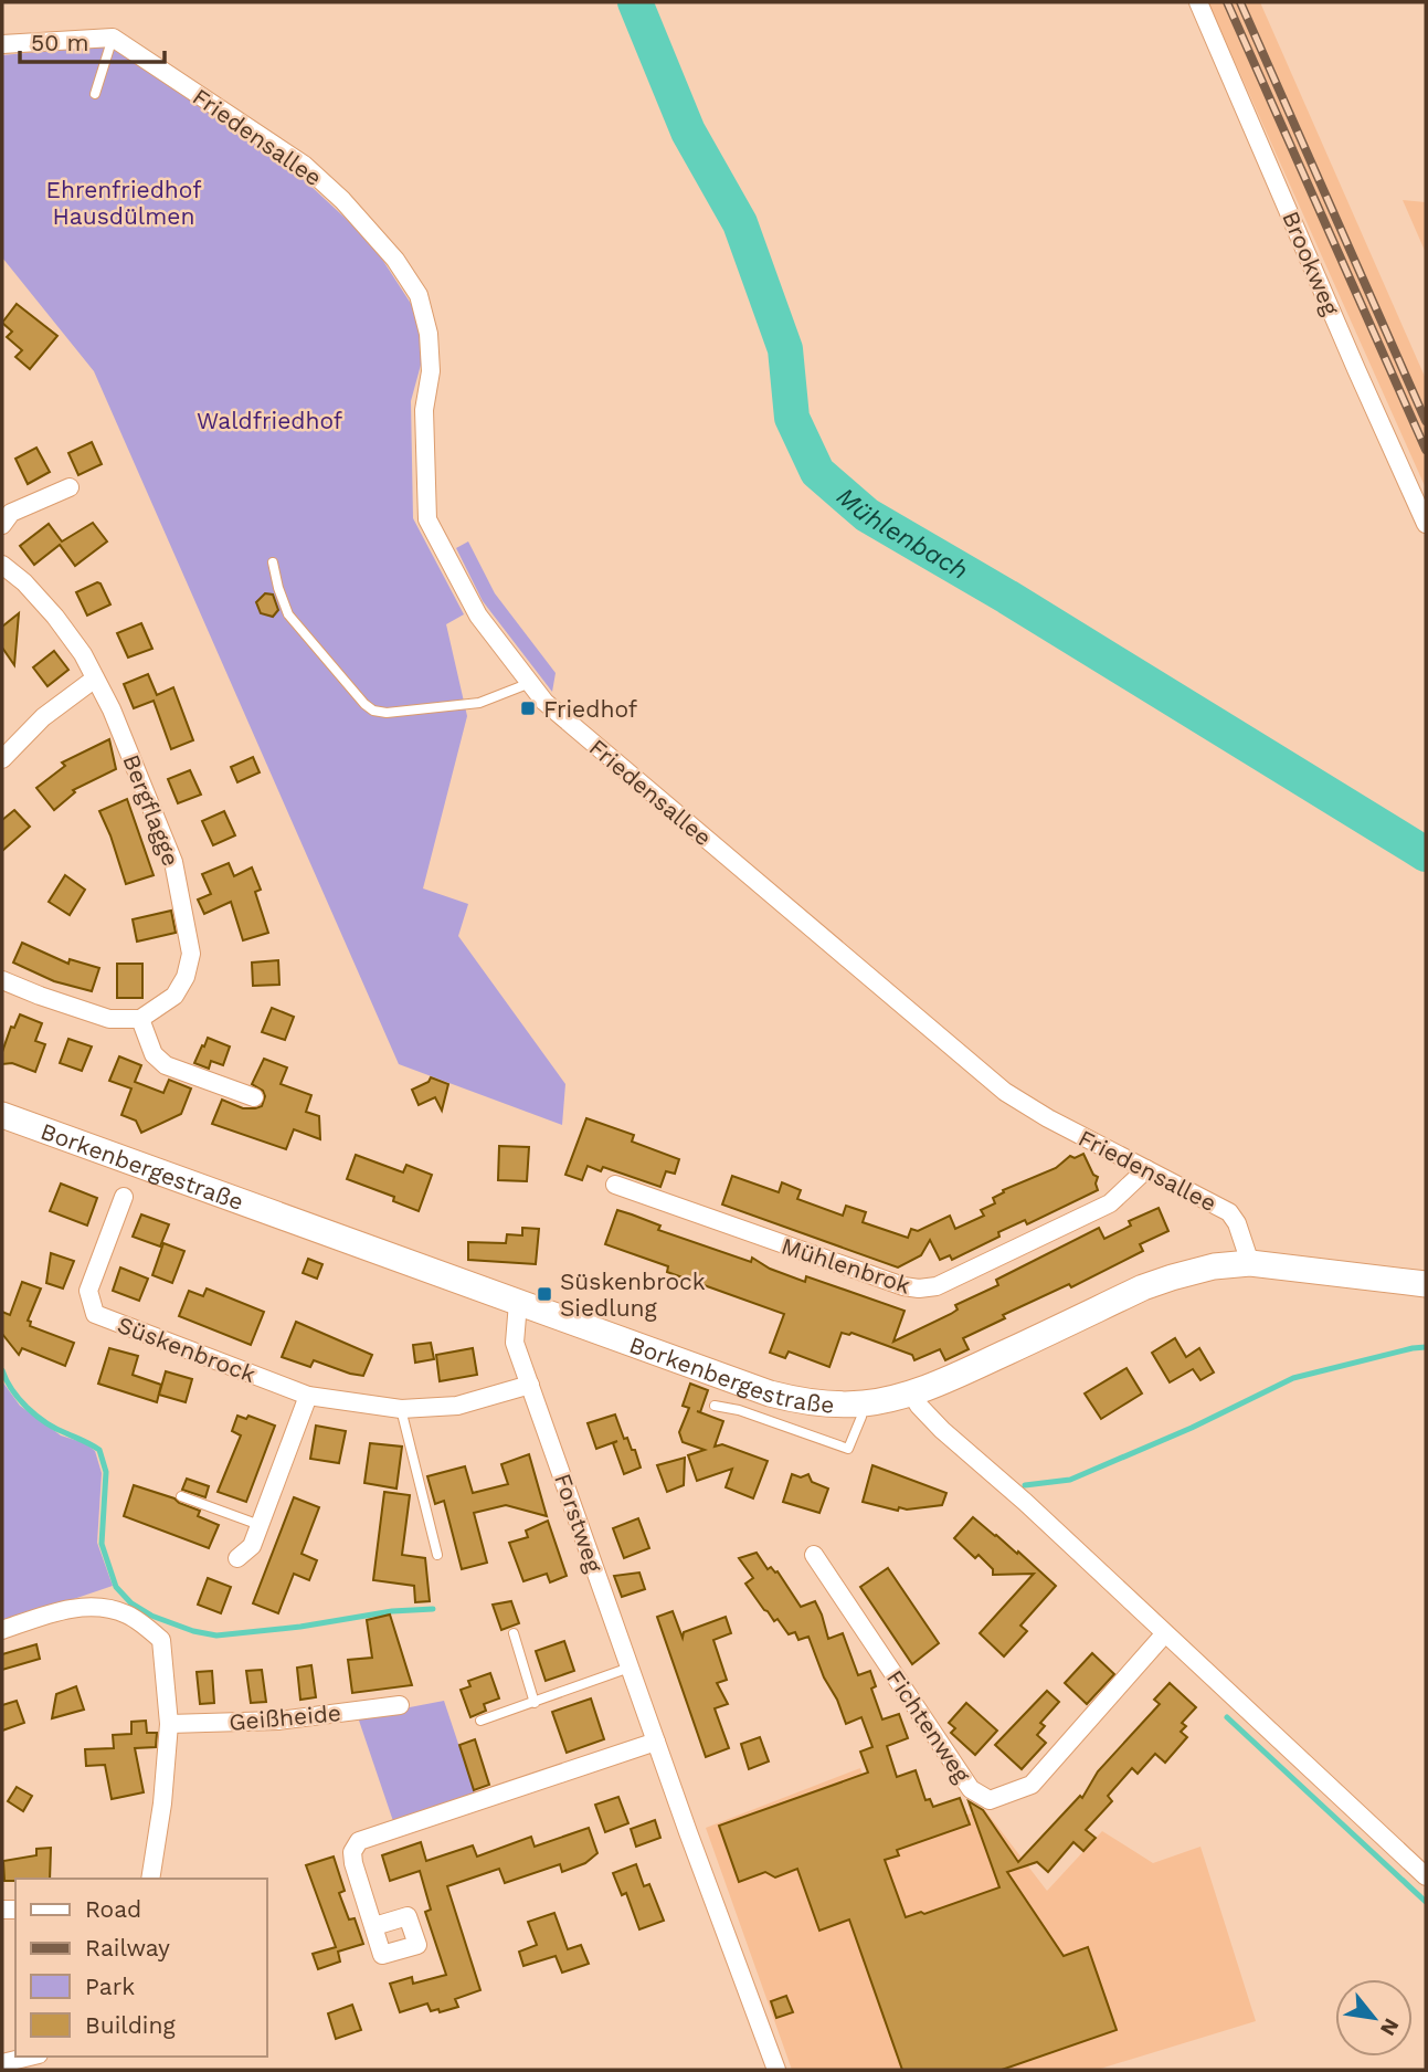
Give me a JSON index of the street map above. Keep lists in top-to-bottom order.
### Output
{
  "streets": {
    "street": [
      "Friedensallee",
      "Brookweg",
      "Bergflagge",
      "Borkenbergestraße",
      "Mühlenbrok",
      "Süskenbrock",
      "Forstweg",
      "Geißheide",
      "Fichtenweg"
    ]
  },
  "crossings": [
    ["Friedensallee", "Borkenbergestraße"],
    ["Friedensallee", "Mühlenbrok"],
    ["Borkenbergestraße", "Forstweg"],
    ["Süskenbrock", "Forstweg"]
  ],
  "water": ["Mühlenbach"],
  "parks": ["Ehrenfriedhof Hausdülmen", "Waldfriedhof"],
  "places": {
    "transit": ["Friedhof", "Süskenbrock Siedlung"]
  },
  "legend": [
    "Road",
    "Railway",
    "Park",
    "Building"
  ],
  "scale_bar": "50 m",
  "north": "bottom right"
}
